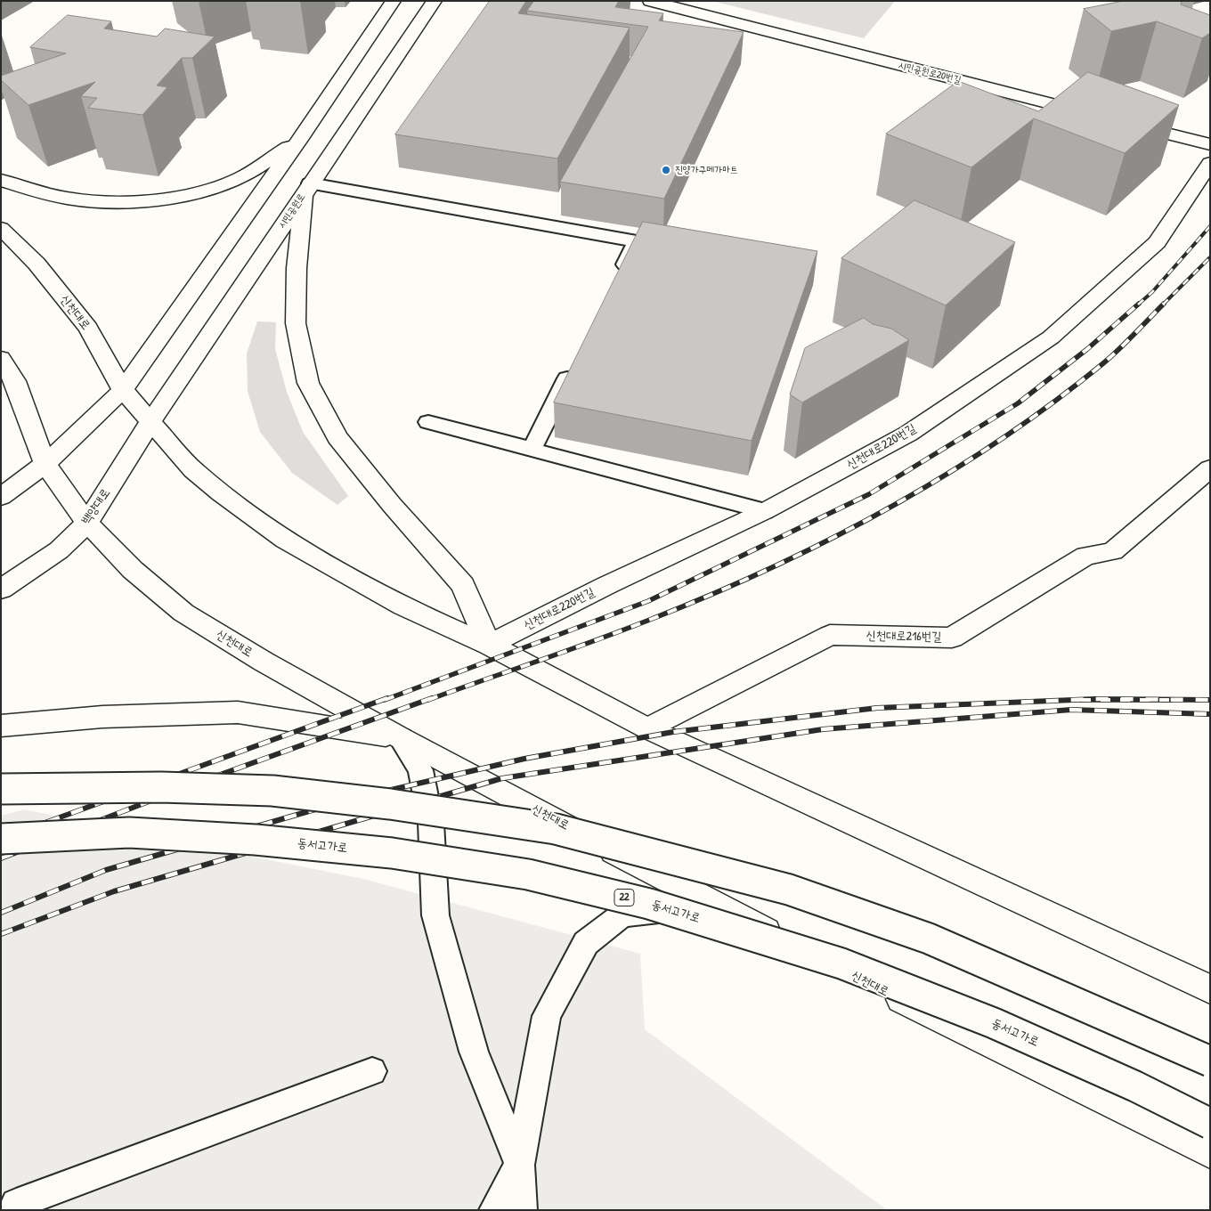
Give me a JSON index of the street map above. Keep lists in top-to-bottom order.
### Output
{
  "streets": {
    "main road": [
      "시민공원로20번길",
      "시민공원로",
      "신천대로",
      "신천대로220번길",
      "백양대로",
      "신천대로216번길",
      "동서고가로",
      "22"
    ]
  },
  "crossings": [
    ["시민공원로", "신천대로"],
    ["시민공원로", "백양대로"],
    ["신천대로", "신천대로220번길"],
    ["신천대로", "백양대로"],
    ["신천대로", "신천대로216번길"]
  ],
  "places": ["진양가구메가마트"]
}
